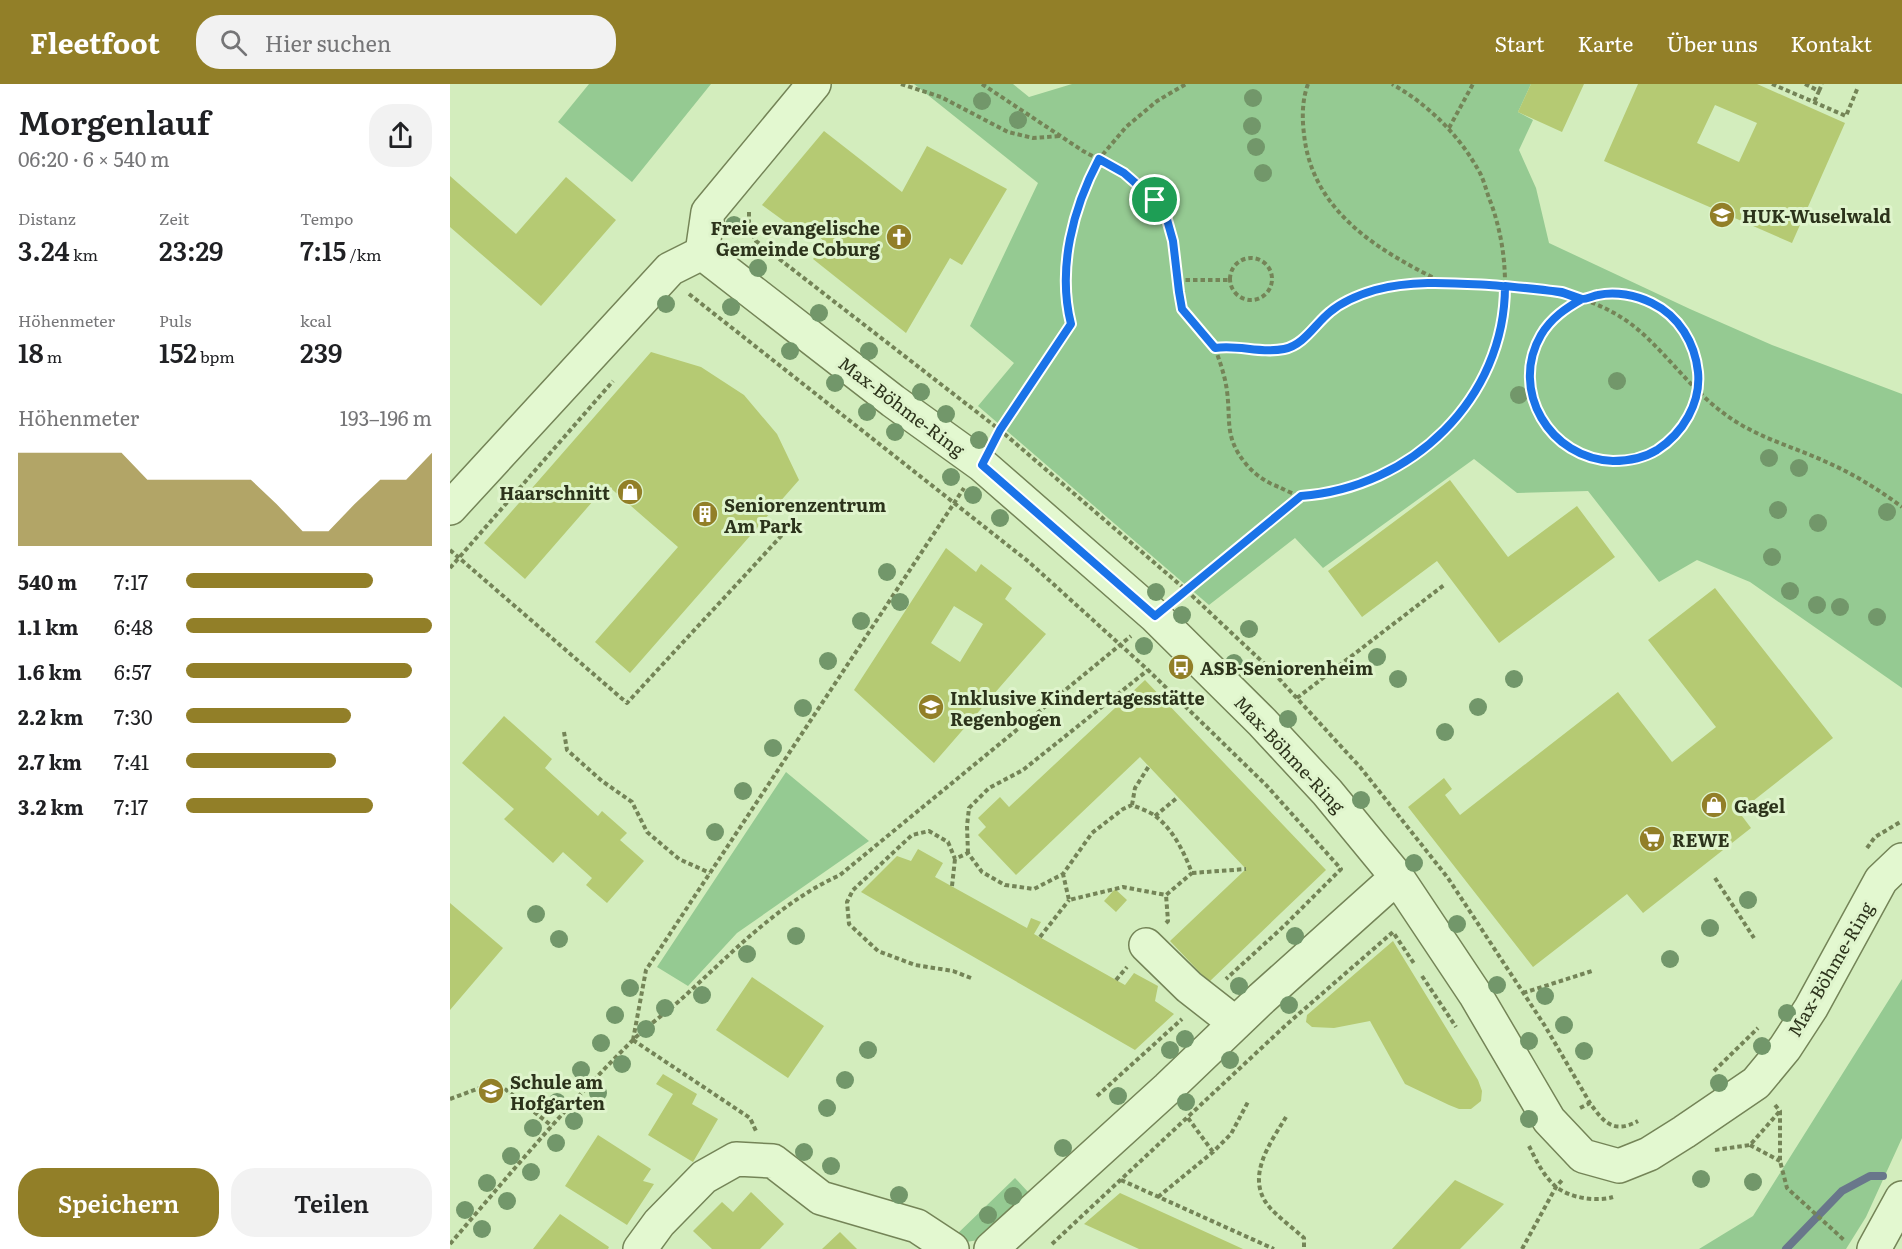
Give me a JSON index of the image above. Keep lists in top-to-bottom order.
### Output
{
  "streets": {
    "street": ["Max-Böhme-Ring"]
  },
  "places": {
    "school or university": ["HUK-Wuselwald", "Inklusive Kindertagesstätte Regenbogen", "Schule am Hofgarten"],
    "church": ["Freie evangelische Gemeinde Coburg"],
    "shop": ["Haarschnitt", "Gagel"],
    "building": ["Seniorenzentrum Am Park"],
    "bus stop": ["ASB-Seniorenheim"],
    "supermarket": ["REWE"]
  },
  "page": {
    "header": "Fleetfoot",
    "search": "Hier suchen",
    "nav": [
      "Start",
      "Karte",
      "Über uns",
      "Kontakt"
    ],
    "heading": ["Morgenlauf", "06:20 · 6 × 540 m"],
    "stats": [
      ["Distanz", "3.24 km"],
      ["Zeit", "23:29"],
      ["Tempo", "7:15 /km"],
      ["Höhenmeter", "18 m"],
      ["Puls", "152 bpm"],
      ["kcal", "239"]
    ],
    "chart": ["Höhenmeter", "193–196 m"],
    "list": [
      {
        "name": "540 m",
        "note": "7:17"
      },
      {
        "name": "1.1 km",
        "note": "6:48"
      },
      {
        "name": "1.6 km",
        "note": "6:57"
      },
      {
        "name": "2.2 km",
        "note": "7:30"
      },
      {
        "name": "2.7 km",
        "note": "7:41"
      },
      {
        "name": "3.2 km",
        "note": "7:17"
      }
    ],
    "buttons": ["Speichern", "Teilen"]
  }
}
